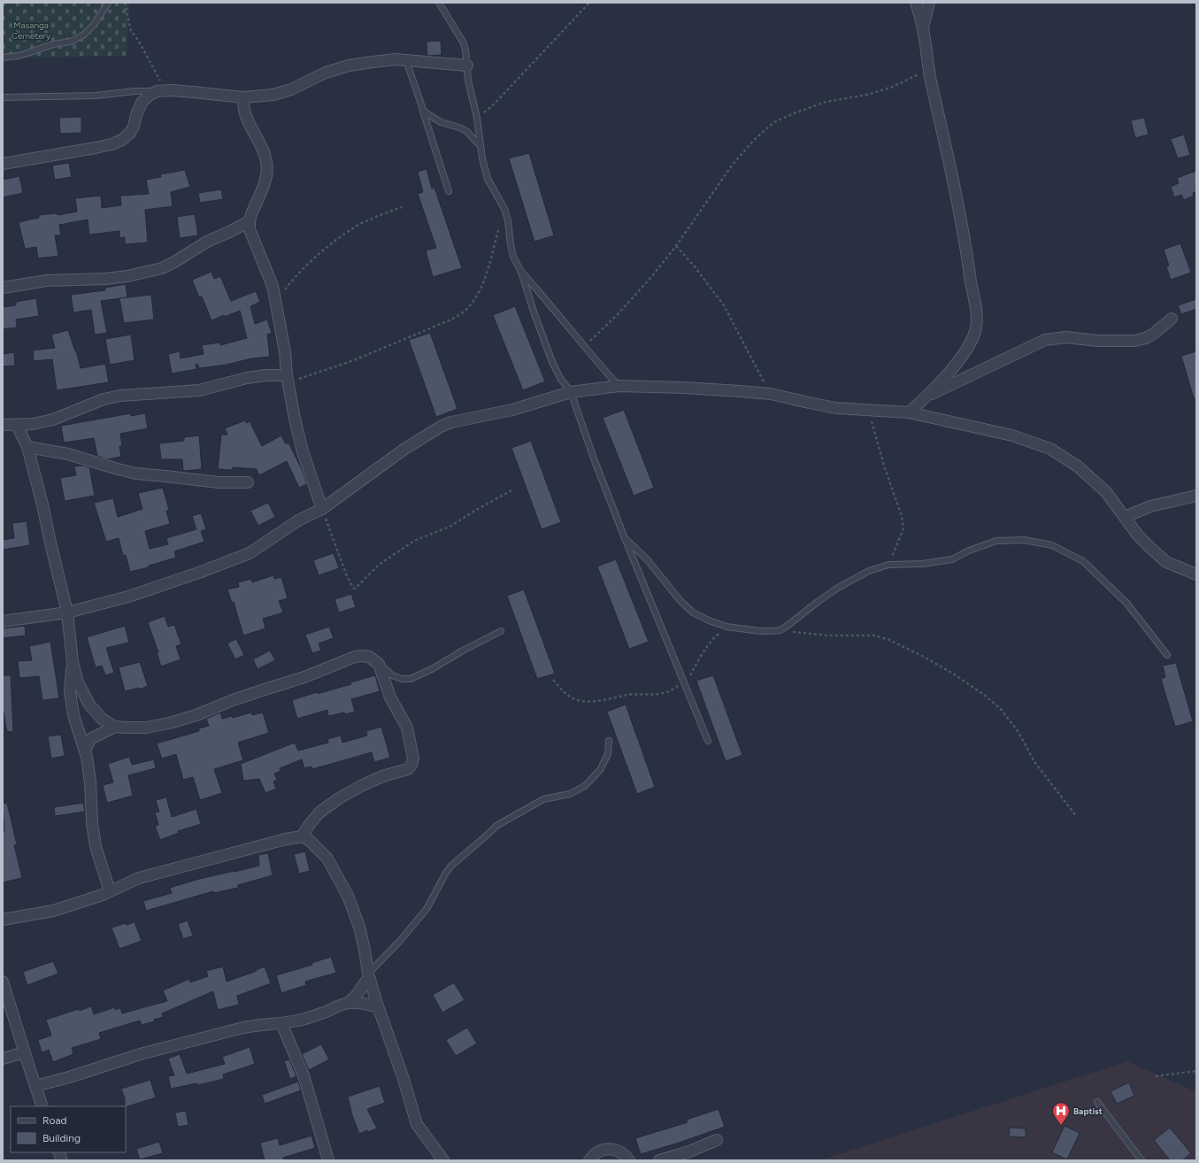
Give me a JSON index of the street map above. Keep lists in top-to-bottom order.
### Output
{
  "parks": ["Masanga Cemetery"],
  "places": {
    "hospital": ["Baptist"]
  },
  "legend": ["Road", "Building"]
}
